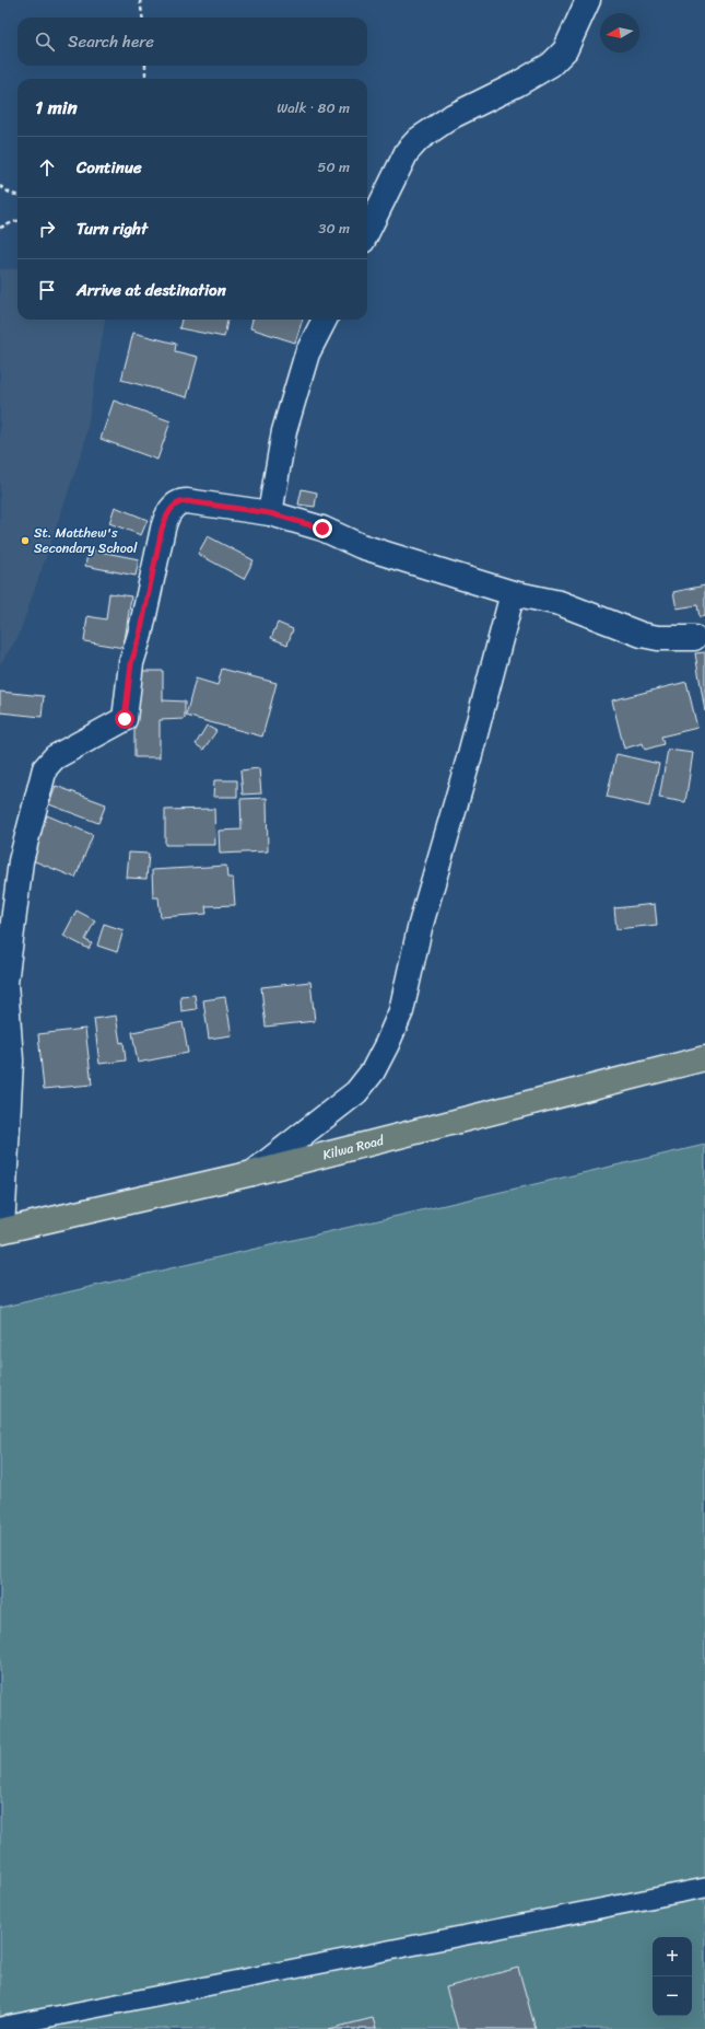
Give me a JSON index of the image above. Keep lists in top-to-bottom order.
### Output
{
  "streets": {
    "highway": ["Kilwa Road"]
  },
  "places": ["St. Matthew's Secondary School"],
  "north": "left",
  "page": {
    "search": "Search here",
    "heading": ["1 min", "Walk · 80 m"],
    "list": [
      ["Continue", "50 m"],
      ["Turn right", "30 m"],
      "Arrive at destination"
    ],
    "map_buttons": ["+", "−"]
  }
}
